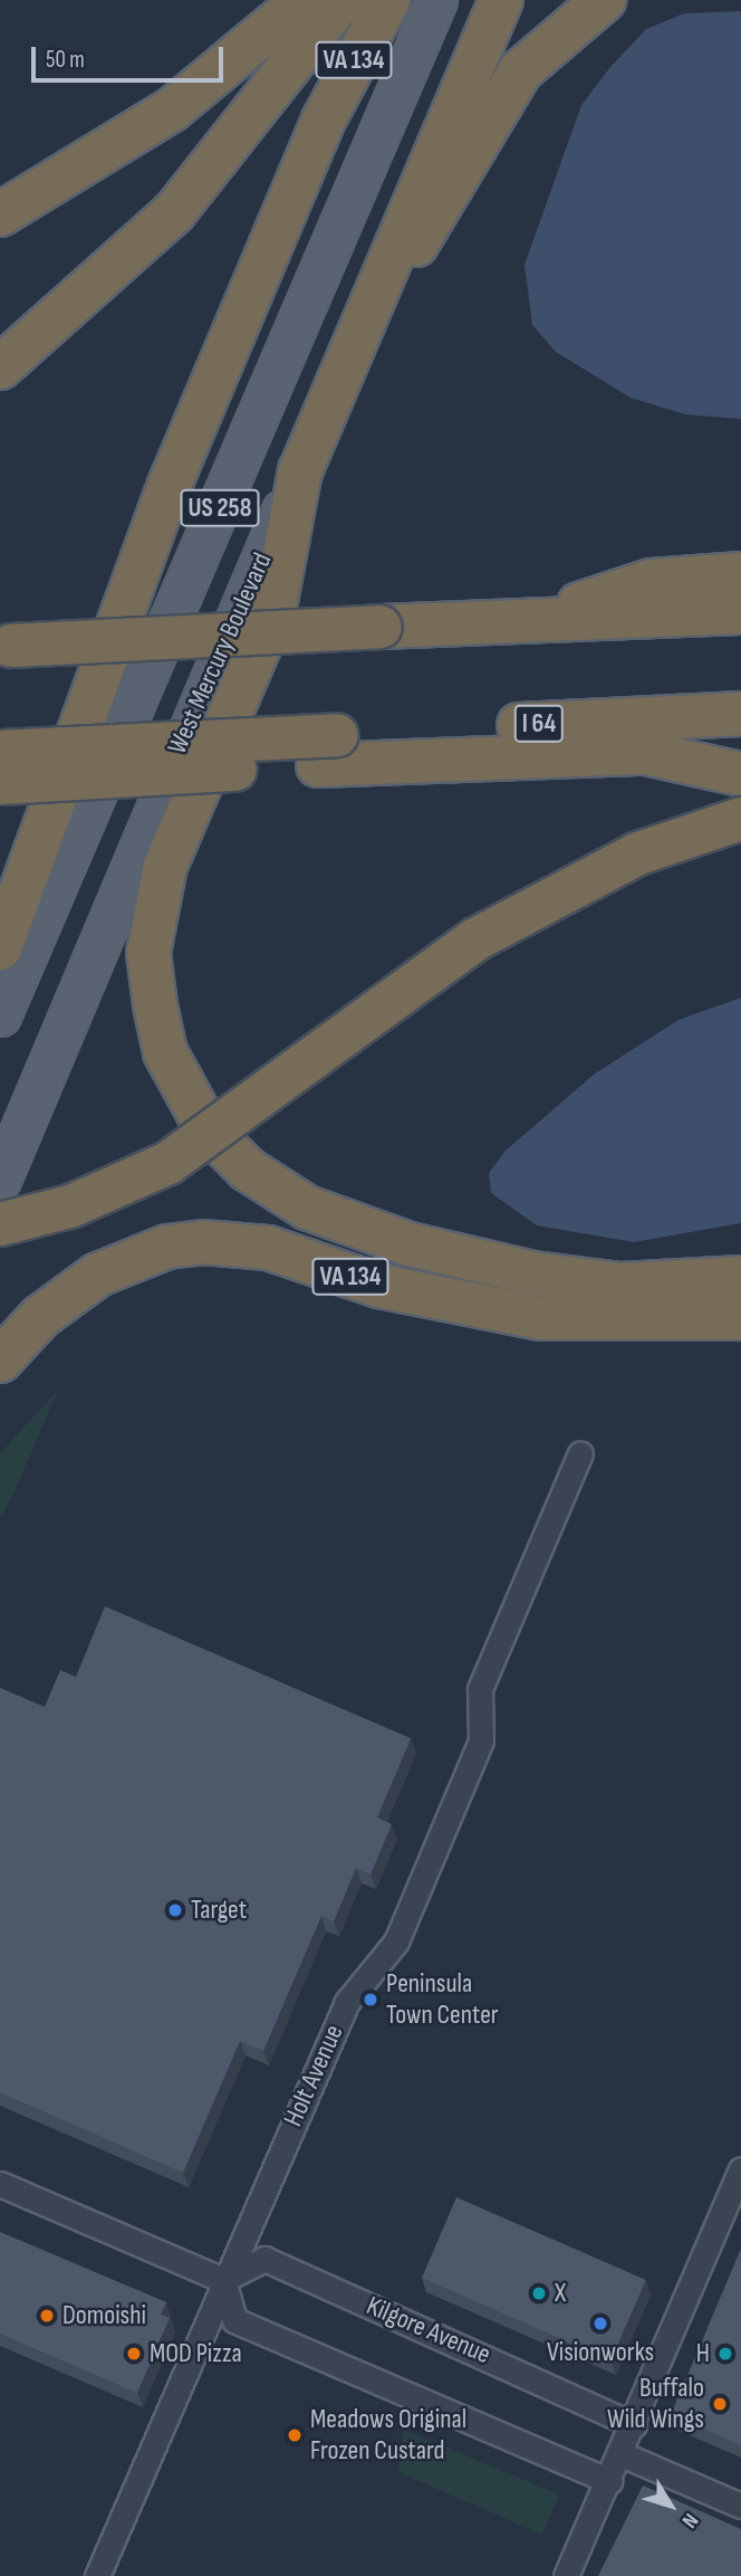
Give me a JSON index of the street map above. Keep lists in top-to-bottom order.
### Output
{
  "streets": {
    "highway": [
      "VA 134",
      "US 258",
      "West Mercury Boulevard",
      "I 64"
    ],
    "street": ["Holt Avenue", "Kilgore Avenue"]
  },
  "crossings": [
    ["Holt Avenue", "Kilgore Avenue"]
  ],
  "places": [
    "Target",
    "Peninsula Town Center",
    "X",
    "Domoishi",
    "Visionworks",
    "MOD Pizza",
    "H",
    "Buffalo Wild Wings",
    "Meadows Original Frozen Custard"
  ],
  "scale_bar": "50 m",
  "north": "bottom right"
}
